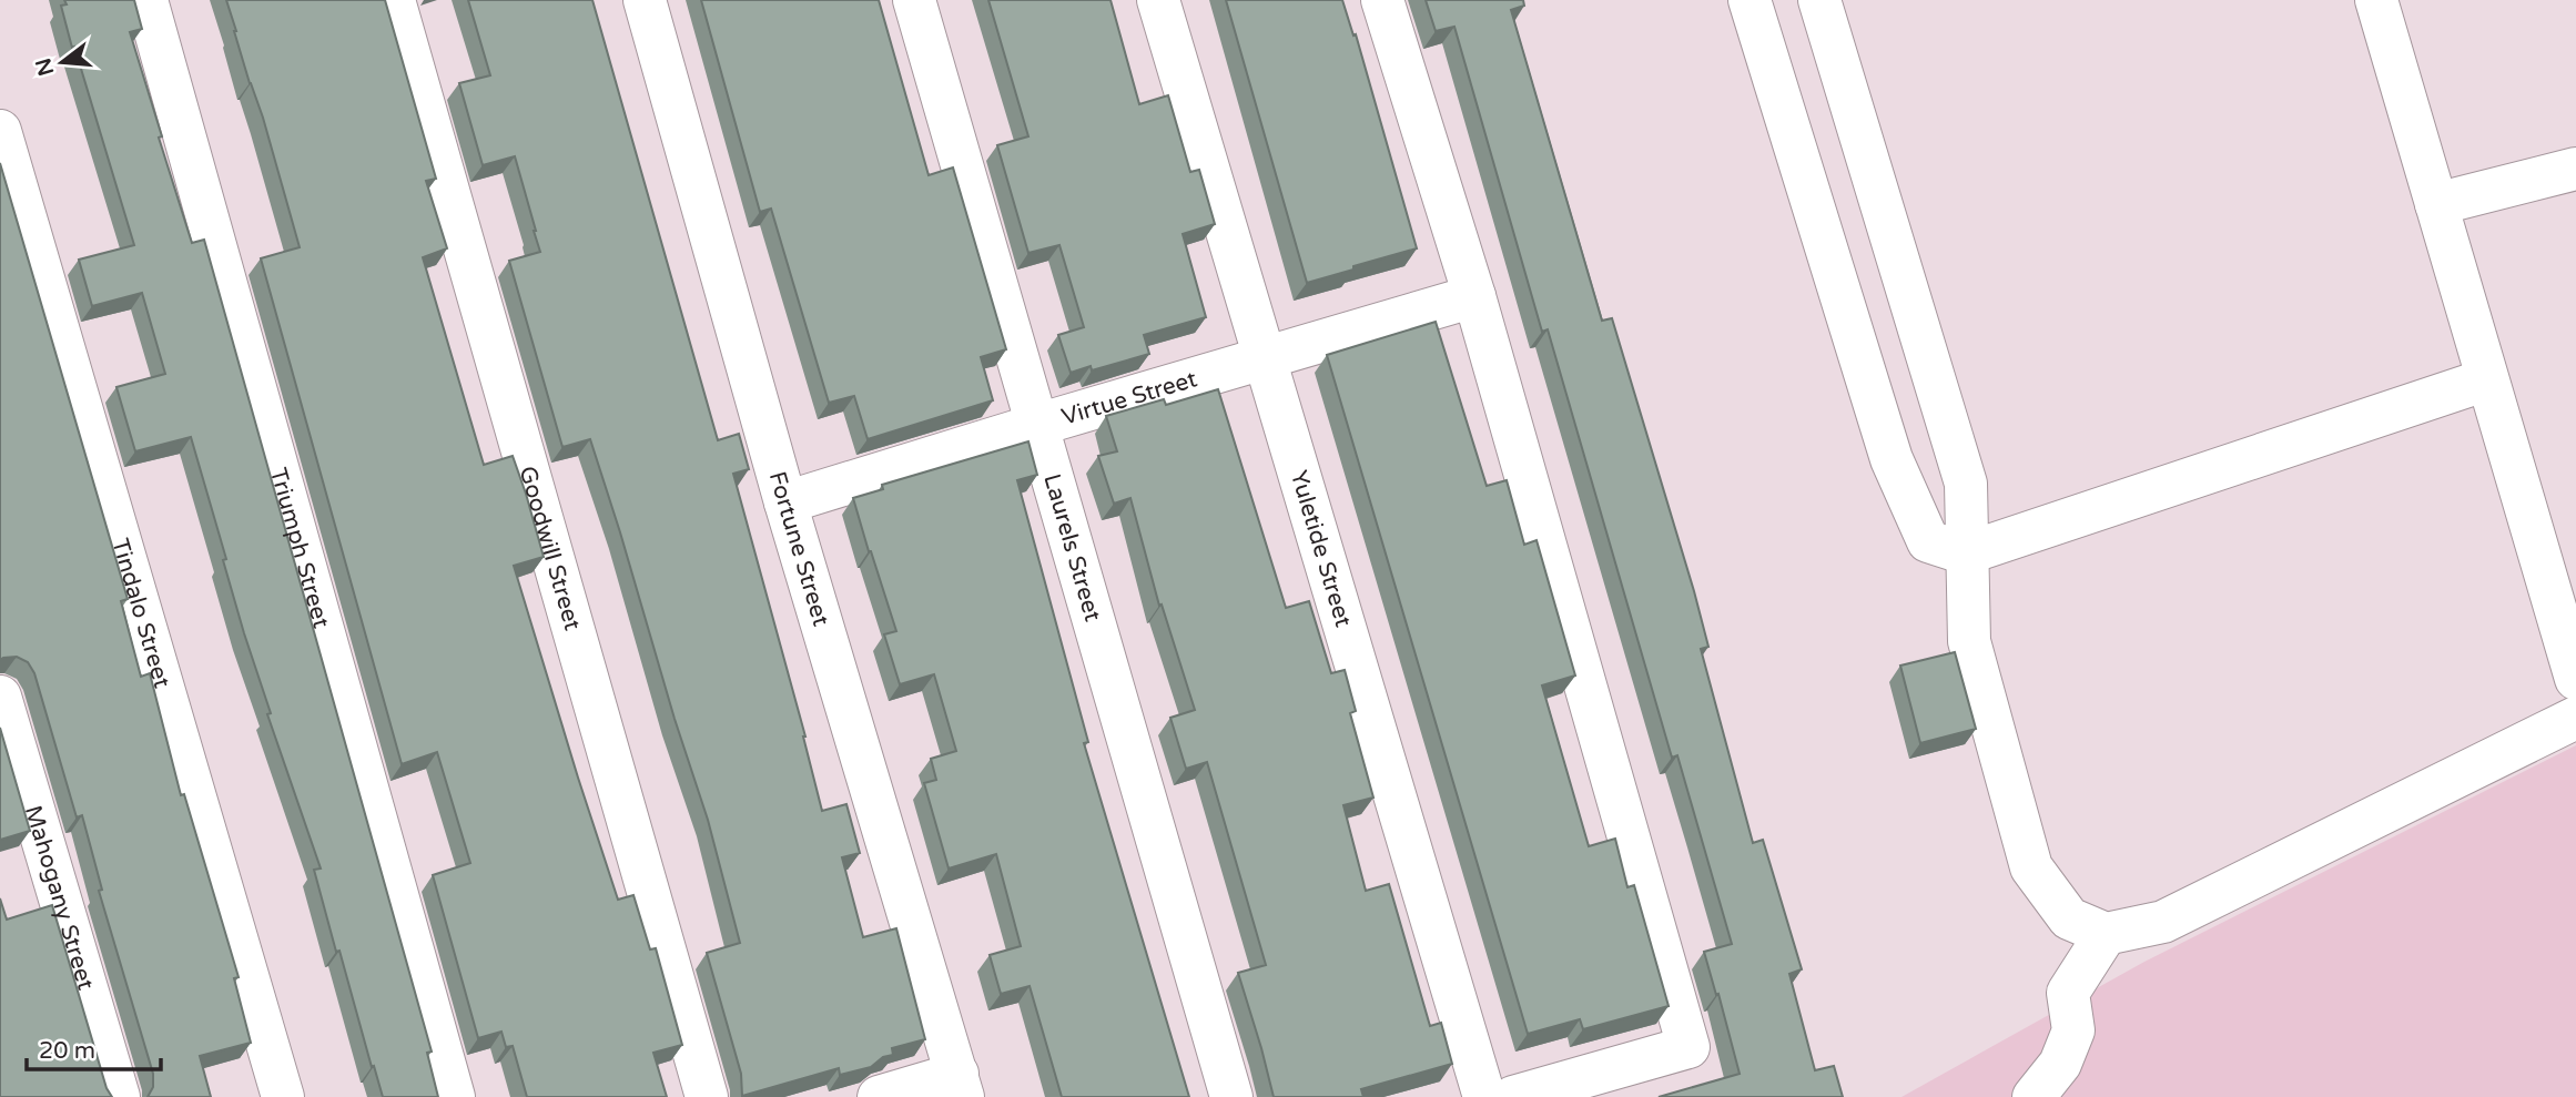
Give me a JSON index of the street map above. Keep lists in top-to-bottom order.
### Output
{
  "streets": {
    "street": [
      "Virtue Street",
      "Triumph Street",
      "Goodwill Street",
      "Laurels Street",
      "Fortune Street",
      "Yuletide Street",
      "Tindalo Street",
      "Mahogany Street"
    ]
  },
  "crossings": [
    ["Virtue Street", "Laurels Street"],
    ["Virtue Street", "Fortune Street"],
    ["Virtue Street", "Yuletide Street"]
  ],
  "scale_bar": "20 m",
  "north": "left"
}
